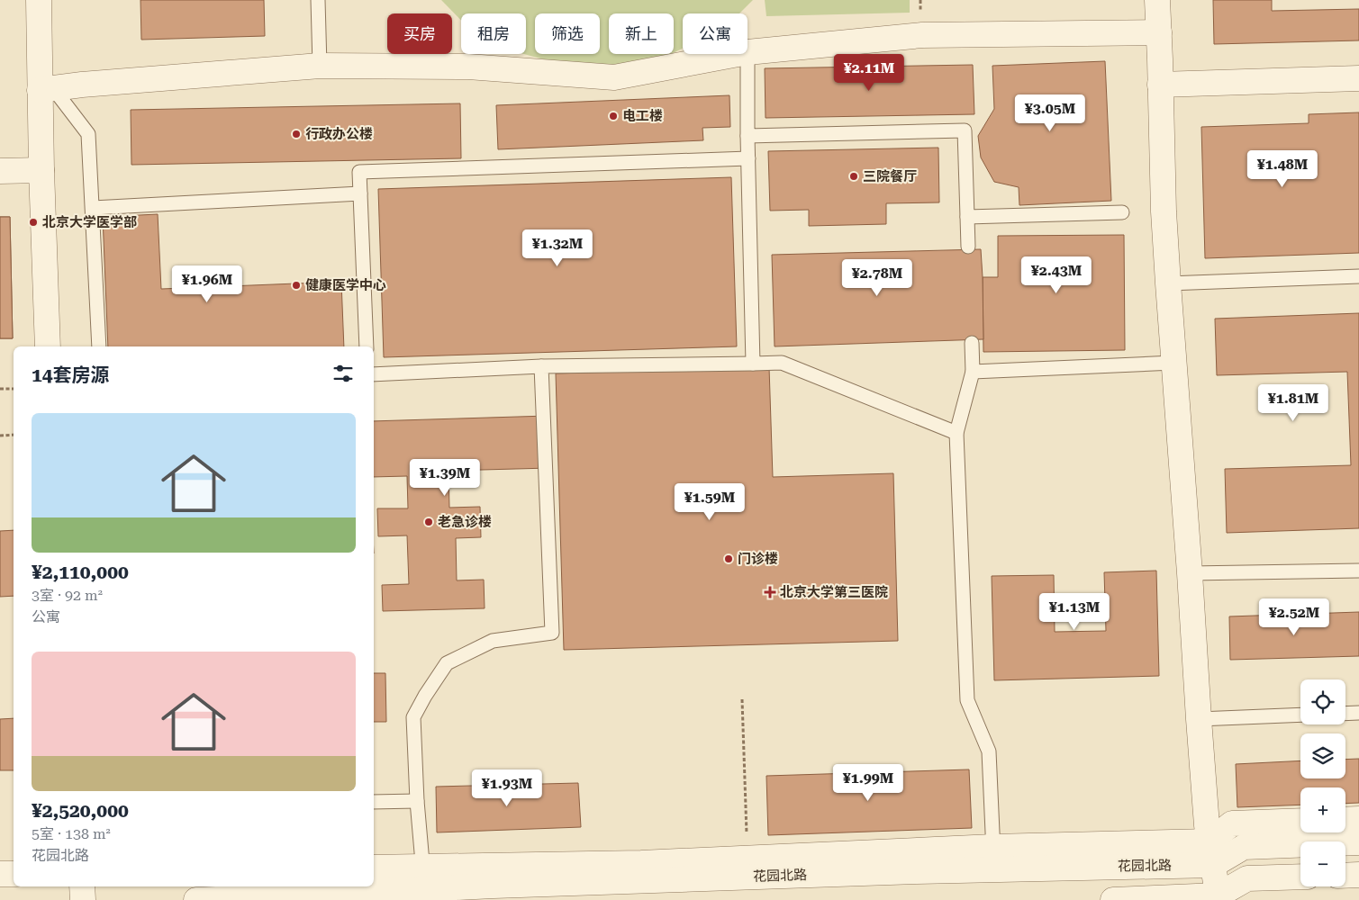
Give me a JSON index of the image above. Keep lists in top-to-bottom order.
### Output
{
  "streets": {
    "street": ["花园北路"]
  },
  "places": {
    "other": [
      "电工楼",
      "行政办公楼",
      "三院餐厅",
      "北京大学医学部",
      "健康医学中心",
      "老急诊楼",
      "门诊楼"
    ],
    "health": ["北京大学第三医院"]
  },
  "page": {
    "chip": [
      "买房",
      "租房",
      "筛选",
      "新上",
      "公寓"
    ],
    "price": [
      "¥2.11M",
      "¥3.05M",
      "¥1.48M",
      "¥1.32M",
      "¥2.43M",
      "¥2.78M",
      "¥1.96M",
      "¥1.81M",
      "¥1.39M",
      "¥1.59M",
      "¥1.13M",
      "¥2.52M",
      "¥1.99M",
      "¥1.93M"
    ],
    "heading": "14套房源",
    "list": [
      {
        "name": "¥2,110,000",
        "note": "3室 · 92 m² · 公寓"
      },
      {
        "name": "¥2,520,000",
        "note": "5室 · 138 m² · 花园北路"
      }
    ],
    "map_buttons": ["+", "−"]
  }
}
